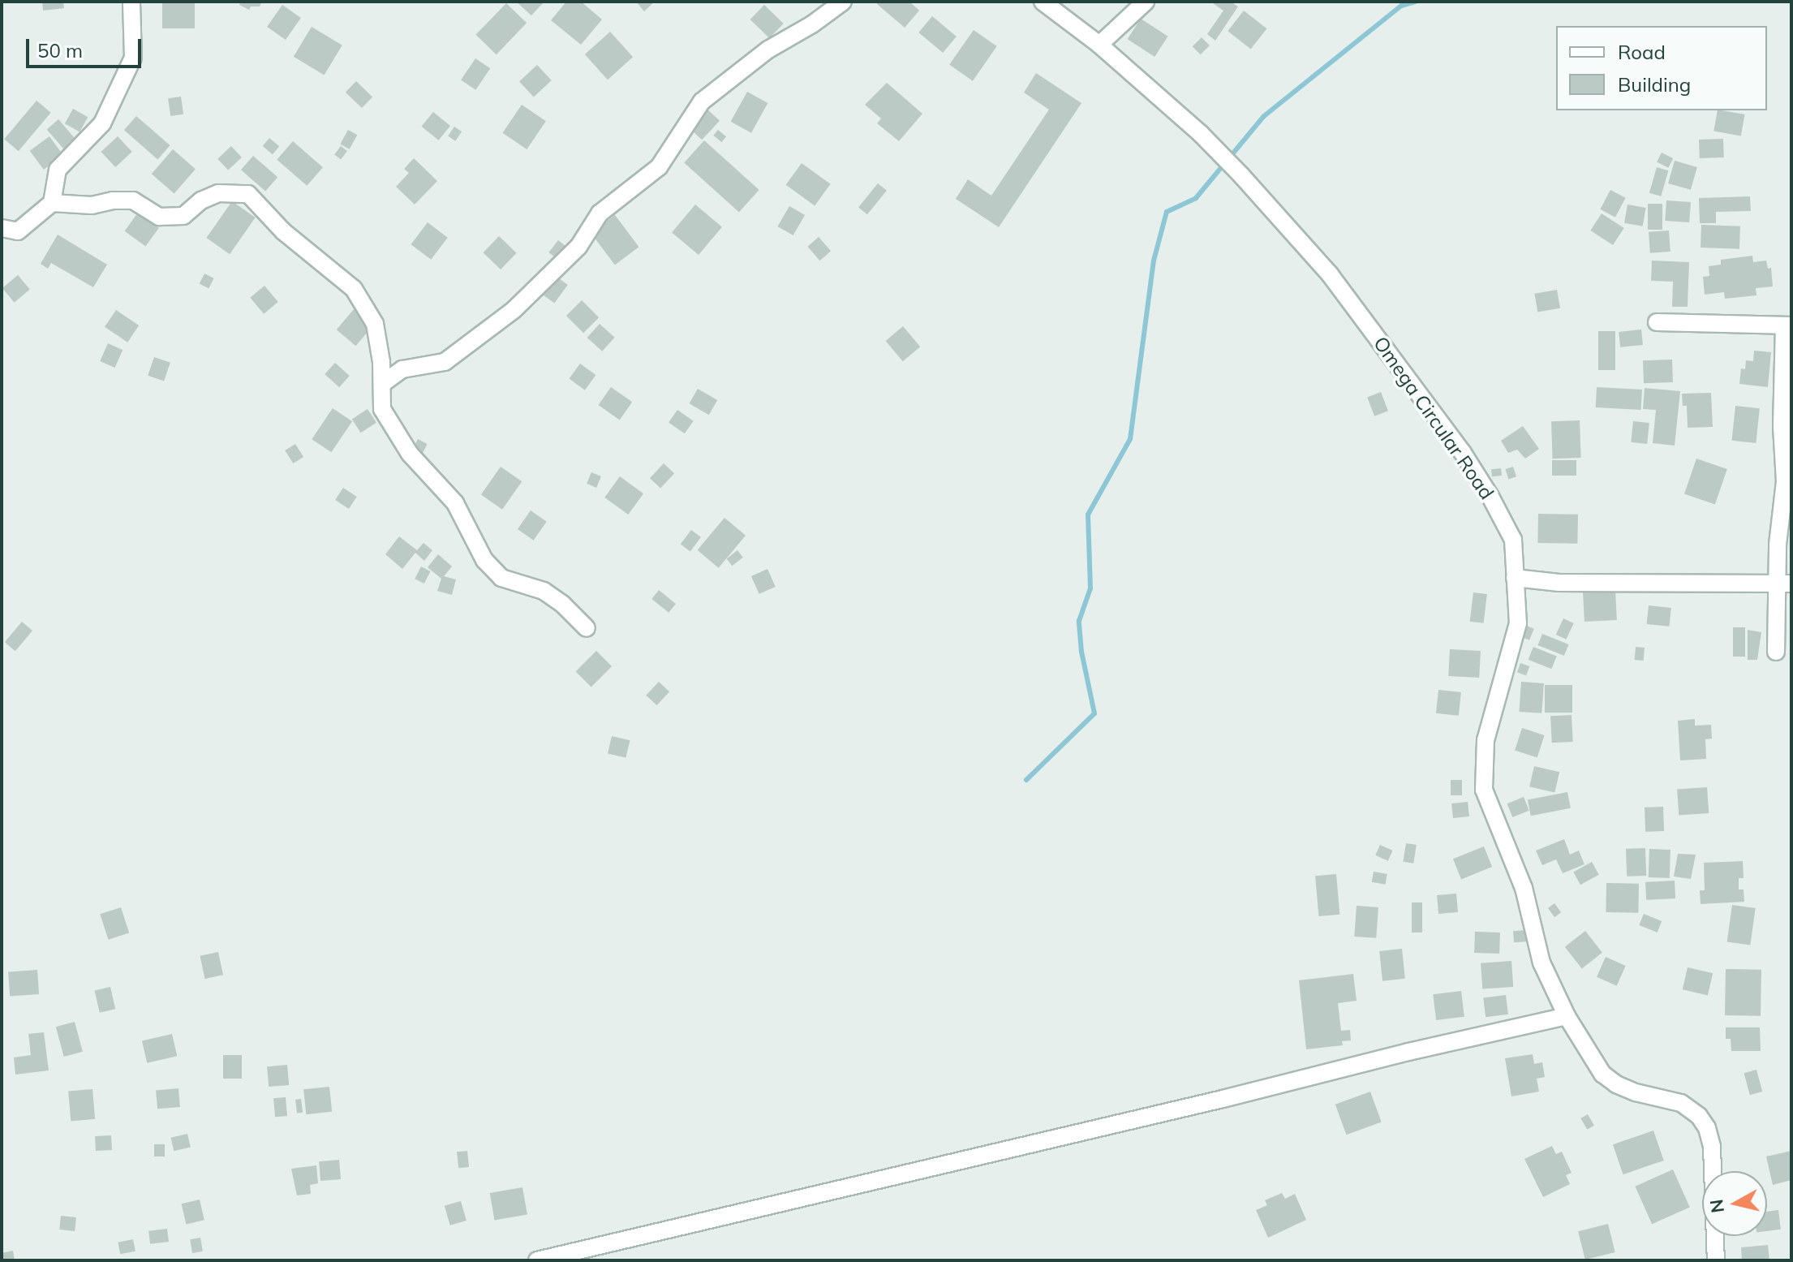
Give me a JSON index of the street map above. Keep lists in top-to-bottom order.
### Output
{
  "streets": {
    "street": ["Omega Circular Road"]
  },
  "legend": ["Road", "Building"],
  "scale_bar": "50 m",
  "north": "left"
}
